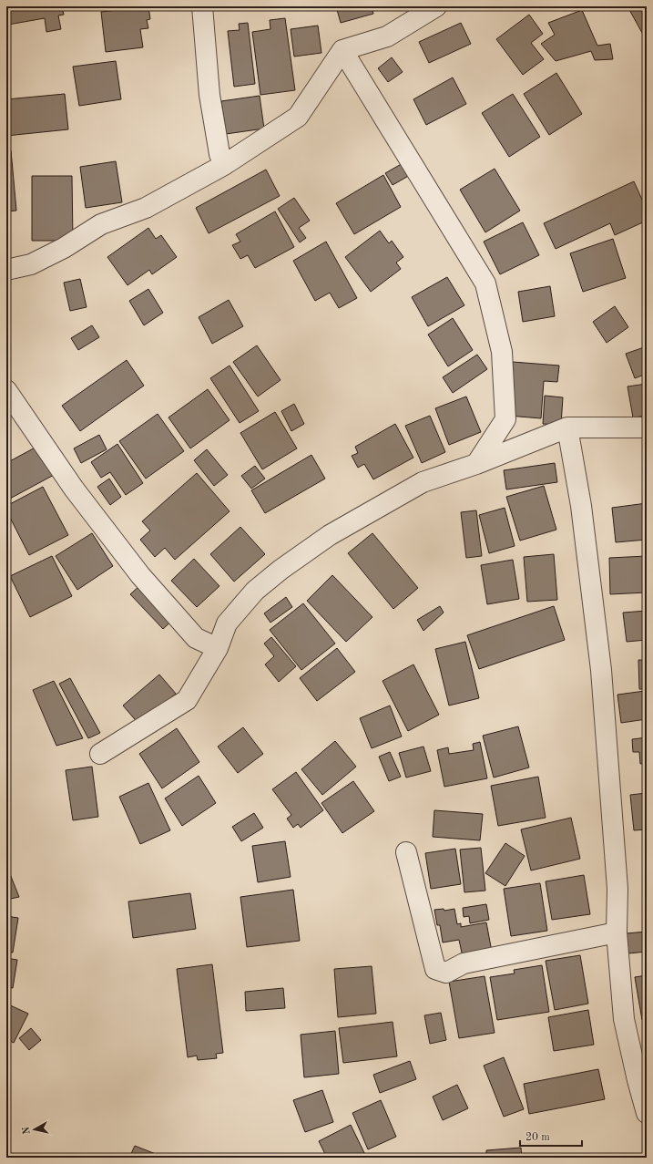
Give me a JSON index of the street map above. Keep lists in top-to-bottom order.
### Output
{
  "scale_bar": "20 m",
  "north": "left"
}
